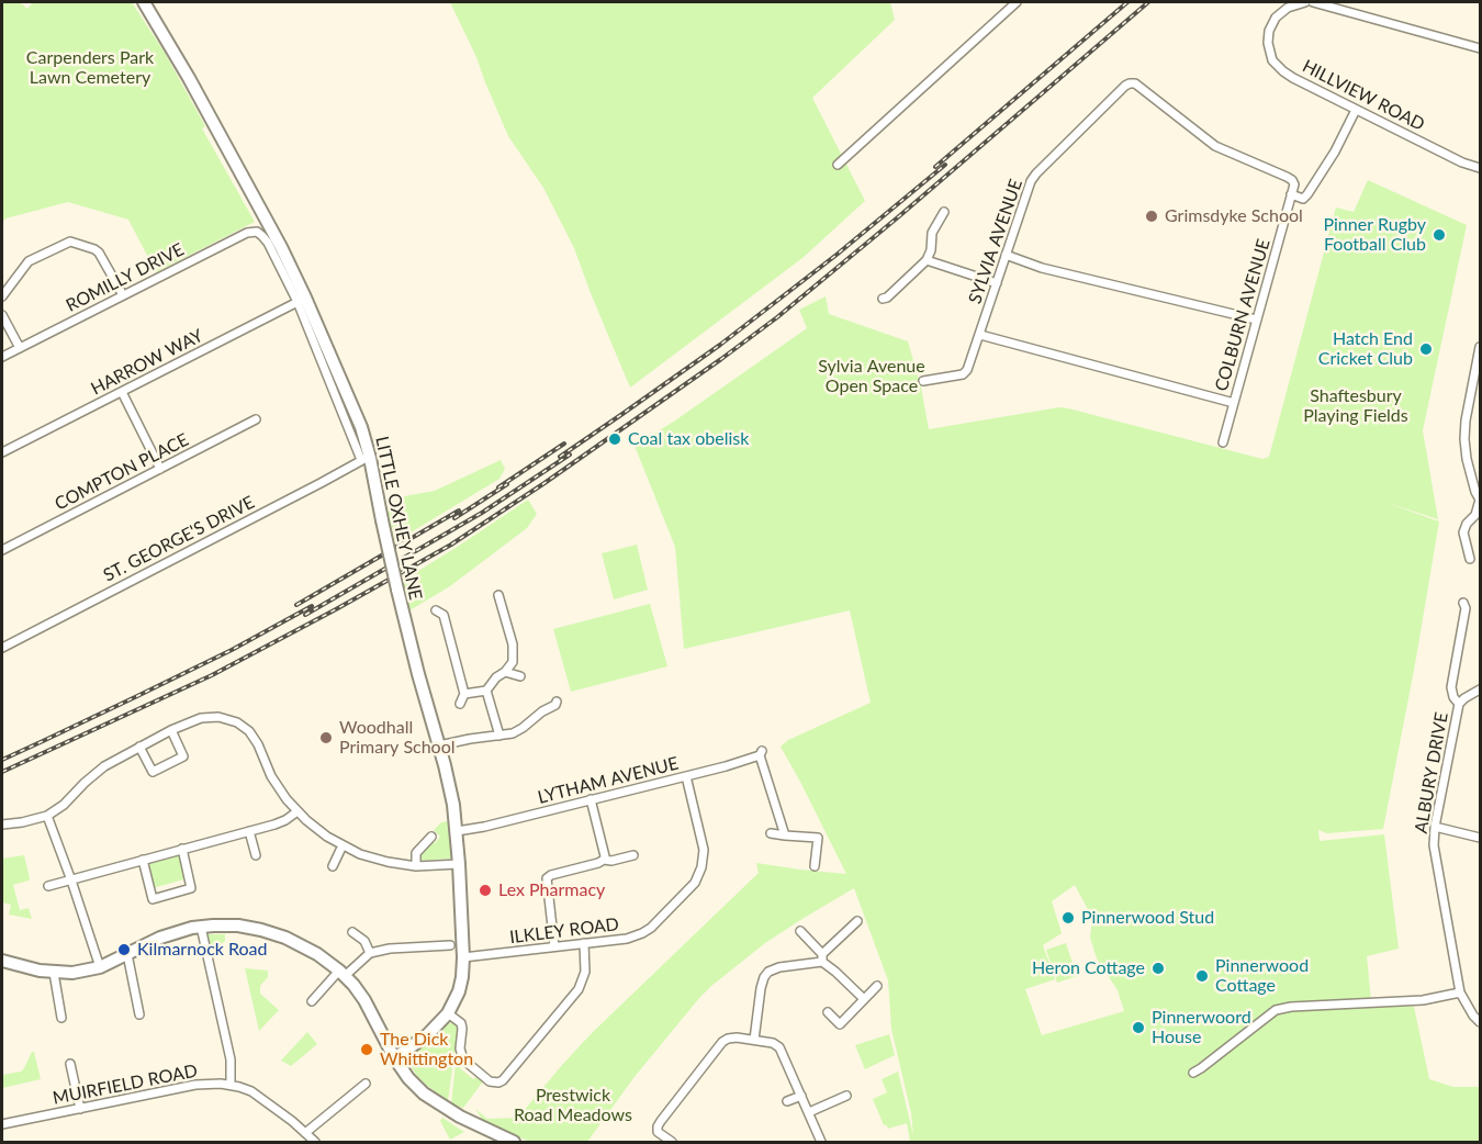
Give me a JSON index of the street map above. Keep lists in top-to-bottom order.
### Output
{
  "streets": {
    "main road": ["LITTLE OXHEY LANE"],
    "street": [
      "HILLVIEW ROAD",
      "SYLVIA AVENUE",
      "ROMILLY DRIVE",
      "COLBURN AVENUE",
      "HARROW WAY",
      "COMPTON PLACE",
      "ST. GEORGE'S DRIVE",
      "ALBURY DRIVE",
      "LYTHAM AVENUE",
      "ILKLEY ROAD",
      "MUIRFIELD ROAD"
    ]
  },
  "crossings": [
    ["SYLVIA AVENUE", "COLBURN AVENUE"],
    ["ROMILLY DRIVE", "LITTLE OXHEY LANE"],
    ["HARROW WAY", "LITTLE OXHEY LANE"],
    ["LITTLE OXHEY LANE", "ST. GEORGE'S DRIVE"],
    ["LITTLE OXHEY LANE", "LYTHAM AVENUE"],
    ["LITTLE OXHEY LANE", "ILKLEY ROAD"],
    ["LYTHAM AVENUE", "ILKLEY ROAD"]
  ],
  "parks": [
    "Carpenders Park Lawn Cemetery",
    "Sylvia Avenue Open Space",
    "Shaftesbury Playing Fields",
    "Prestwick Road Meadows"
  ],
  "places": [
    "Grimsdyke School",
    "Pinner Rugby Football Club",
    "Hatch End Cricket Club",
    "Coal tax obelisk",
    "Woodhall Primary School",
    "Lex Pharmacy",
    "Pinnerwood Stud",
    "Kilmarnock Road",
    "Heron Cottage",
    "Pinnerwood Cottage",
    "Pinnerwoord House",
    "The Dick Whittington"
  ]
}
